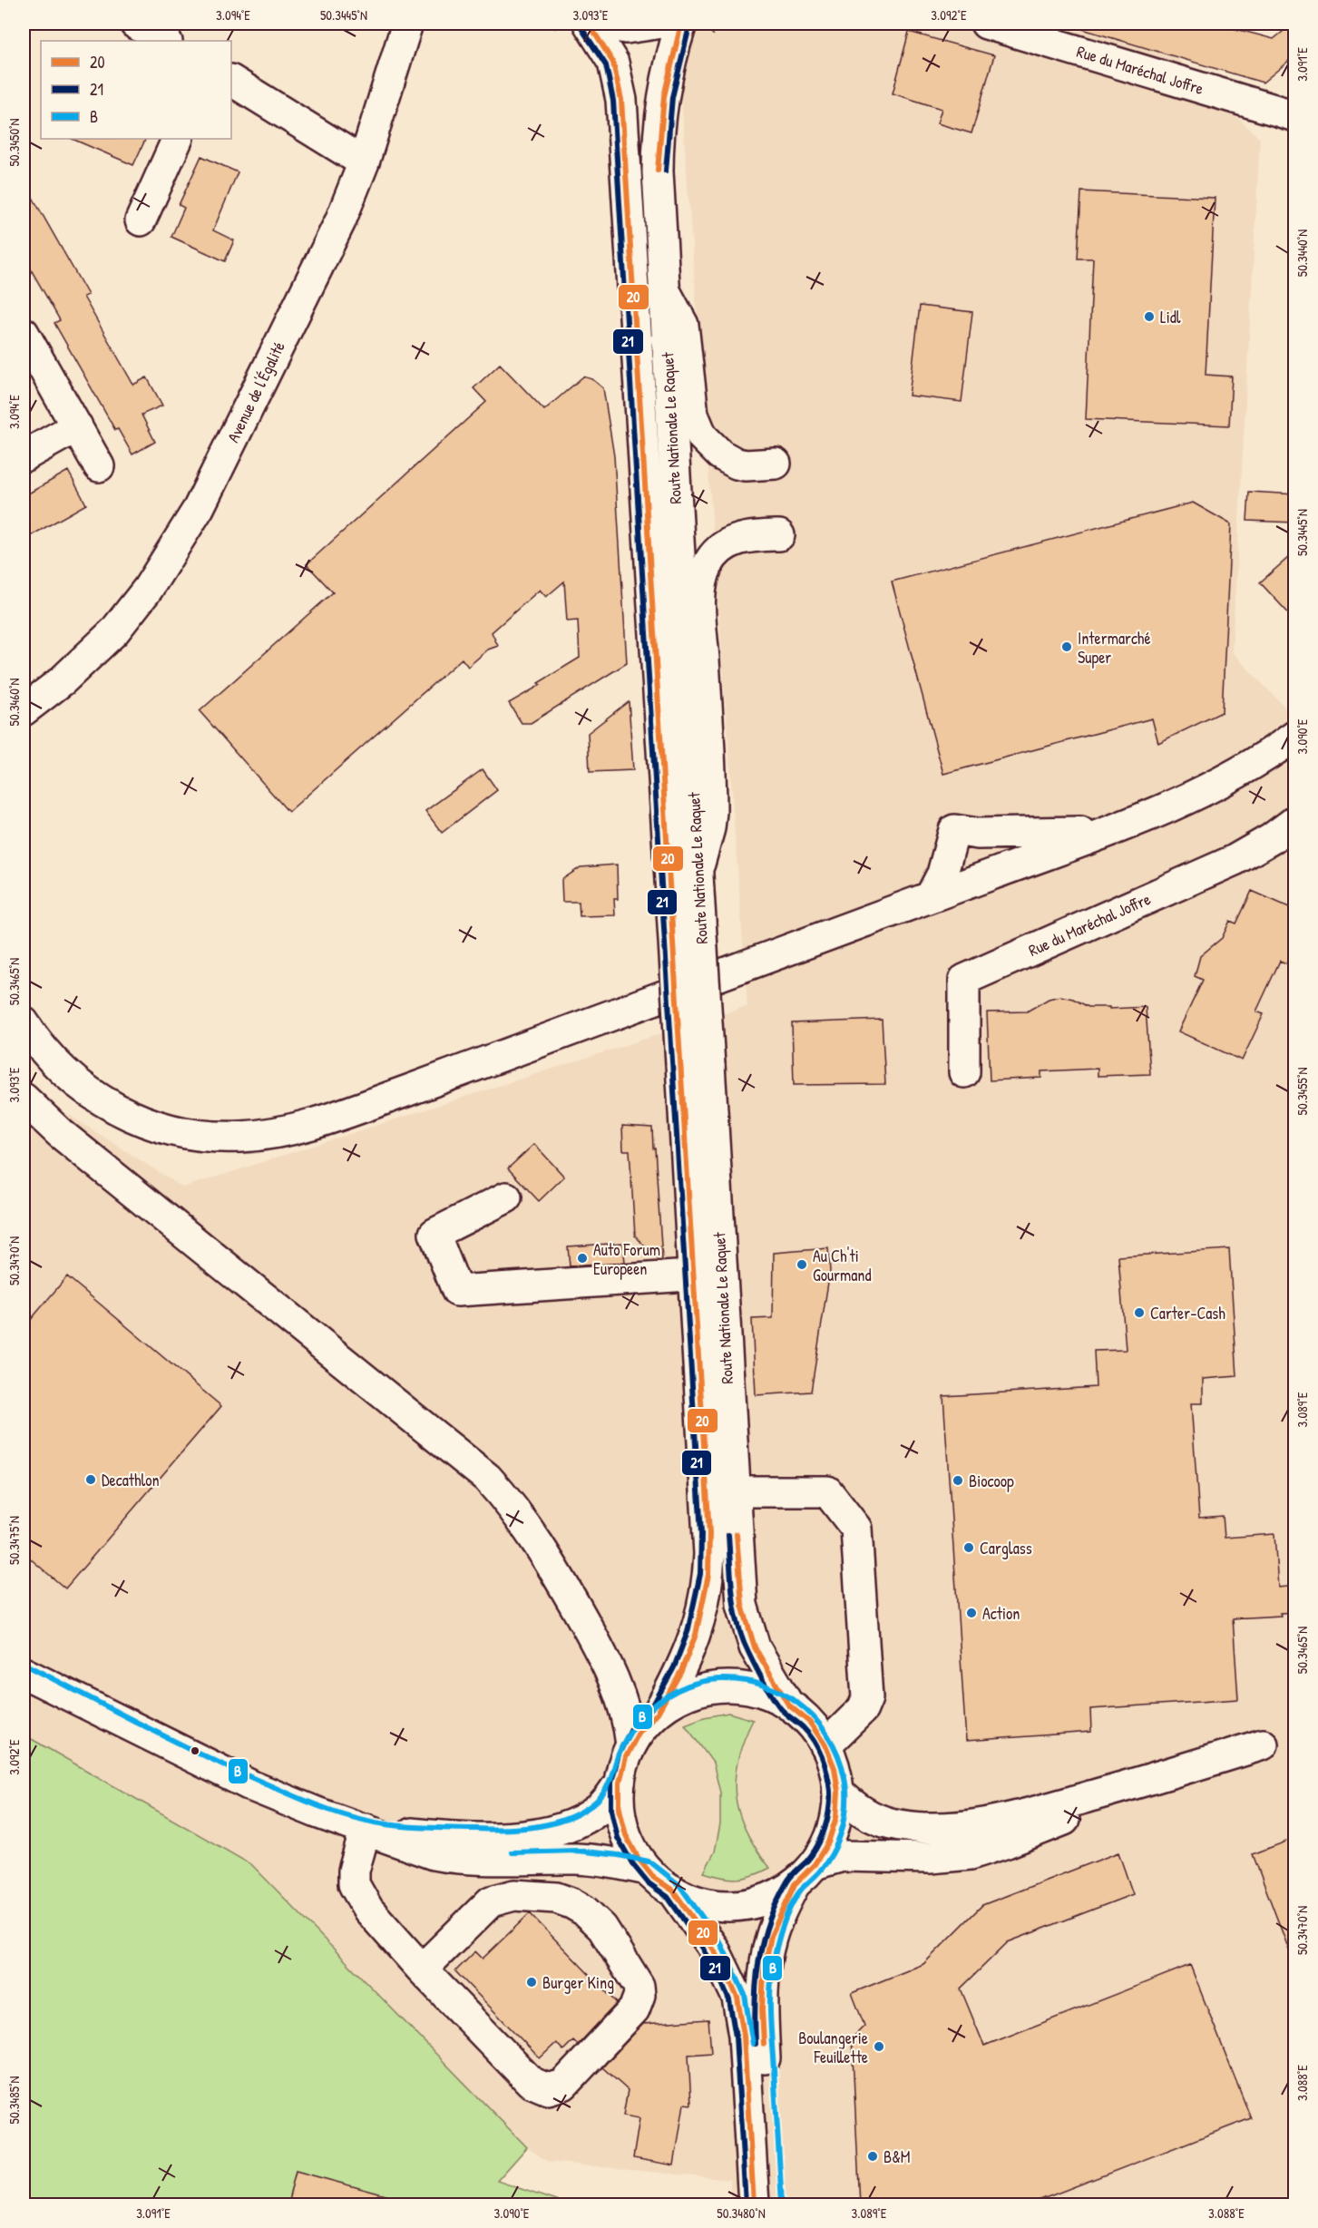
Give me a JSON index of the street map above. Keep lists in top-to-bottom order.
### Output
{
  "streets": {
    "street": ["Rue du Maréchal Joffre", "Avenue de l'Égalité", "Route Nationale Le Raquet"]
  },
  "places": [
    "Lidl",
    "Intermarché Super",
    "Auto Forum Europeen",
    "Au Ch'ti Gourmand",
    "Carter-Cash",
    "Decathlon",
    "Biocoop",
    "Carglass",
    "Action",
    "Burger King",
    "Boulangerie Feuillette",
    "B&M"
  ],
  "lines": ["transit line 20", "transit line 21", "transit line B"],
  "legend": ["20", "21", "B"],
  "coordinates": [
    "3.094°E",
    "50.3445°N",
    "3.093°E",
    "3.092°E",
    "3.091°E",
    "50.3450°N",
    "50.3440°N",
    "50.3460°N",
    "3.090°E",
    "50.3465°N",
    "50.3455°N",
    "50.3470°N",
    "3.089°E",
    "50.3475°N",
    "3.088°E",
    "50.3485°N",
    "50.3480°N"
  ]
}
